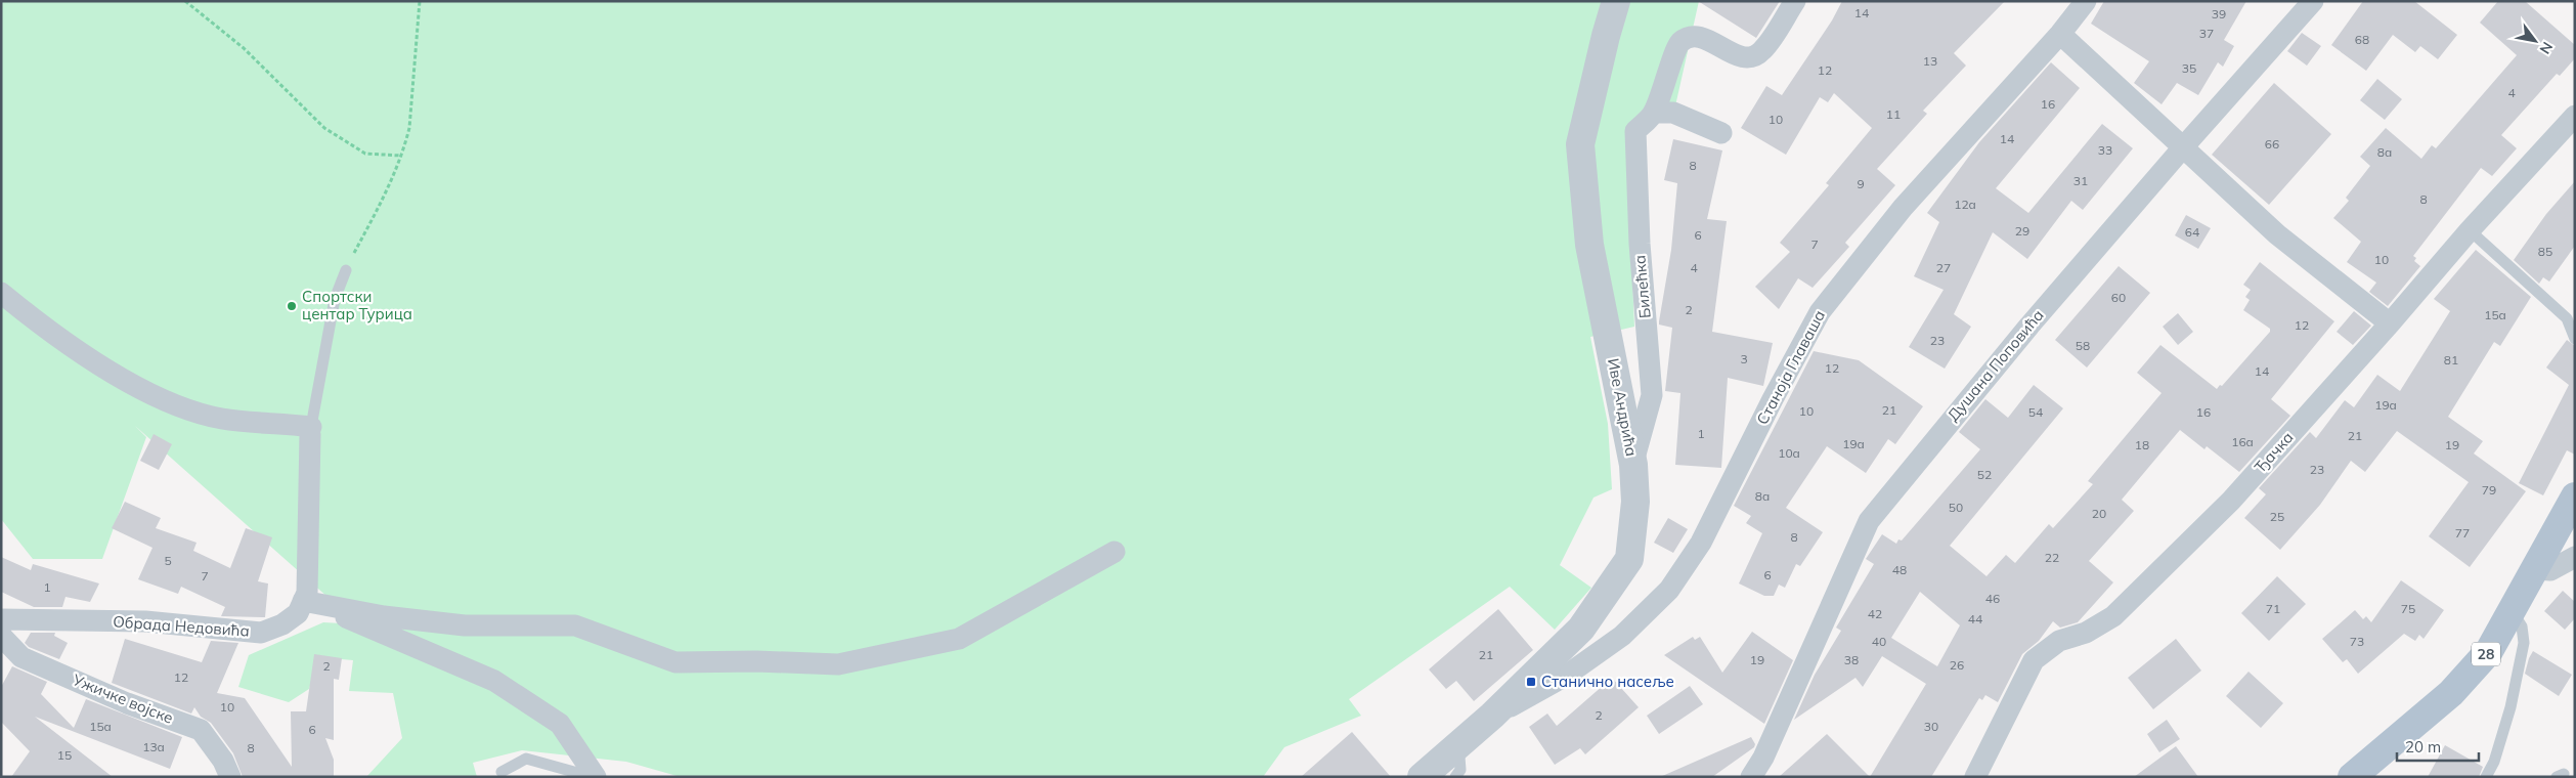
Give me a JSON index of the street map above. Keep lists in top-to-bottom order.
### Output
{
  "streets": {
    "main road": ["28"],
    "street": [
      "Билећка",
      "Душана Поповића",
      "Станоја Главаша",
      "Иве Андрића",
      "Ђачка",
      "Обрада Недовића",
      "Ужичке војске"
    ]
  },
  "crossings": [
    ["Билећка", "Иве Андрића"],
    ["Станоја Главаша", "Иве Андрића"]
  ],
  "places": {
    "other": ["Спортски центар Турица"],
    "transit": ["Станично насеље"]
  },
  "house_numbers": [
    "14",
    "39",
    "37",
    "68",
    "13",
    "35",
    "12",
    "4",
    "16",
    "11",
    "10",
    "14",
    "66",
    "33",
    "8a",
    "8",
    "31",
    "9",
    "8",
    "12a",
    "29",
    "64",
    "6",
    "7",
    "85",
    "10",
    "4",
    "27",
    "60",
    "2",
    "15a",
    "12",
    "23",
    "58",
    "3",
    "81",
    "12",
    "14",
    "19a",
    "21",
    "10",
    "54",
    "16",
    "1",
    "21",
    "16a",
    "19a",
    "18",
    "19",
    "10a",
    "23",
    "52",
    "79",
    "8a",
    "50",
    "20",
    "25",
    "77",
    "8",
    "22",
    "5",
    "48",
    "6",
    "7",
    "1",
    "46",
    "71",
    "75",
    "42",
    "44",
    "40",
    "73",
    "21",
    "19",
    "38",
    "26",
    "2",
    "12",
    "10",
    "2",
    "15a",
    "30",
    "6",
    "13a",
    "8",
    "15"
  ],
  "scale_bar": "20 m",
  "north": "bottom right"
}
